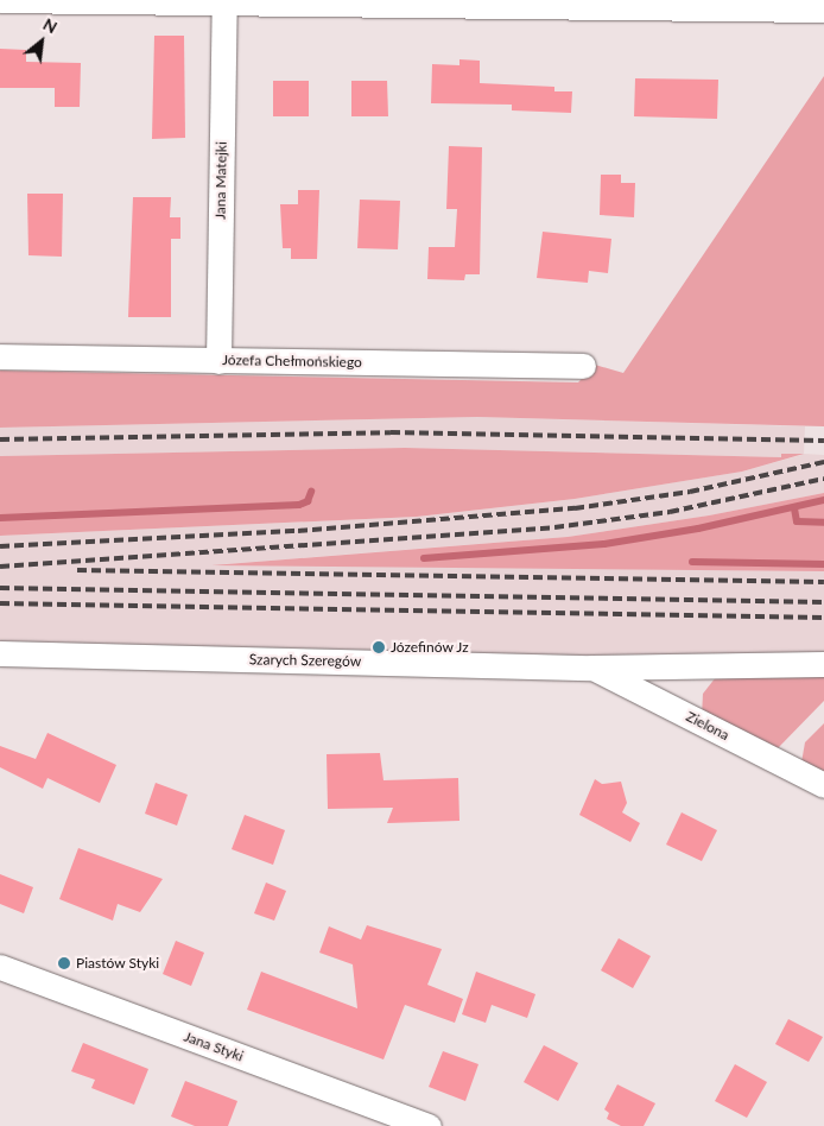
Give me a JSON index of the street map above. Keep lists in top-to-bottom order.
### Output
{
  "streets": {
    "street": [
      "Jana Matejki",
      "Józefa Chełmońskiego",
      "Szarych Szeregów",
      "Zielona",
      "Jana Styki"
    ]
  },
  "crossings": [
    ["Jana Matejki", "Józefa Chełmońskiego"],
    ["Szarych Szeregów", "Zielona"]
  ],
  "places": ["Józefinów Jz", "Piastów Styki"],
  "north": "top right"
}
